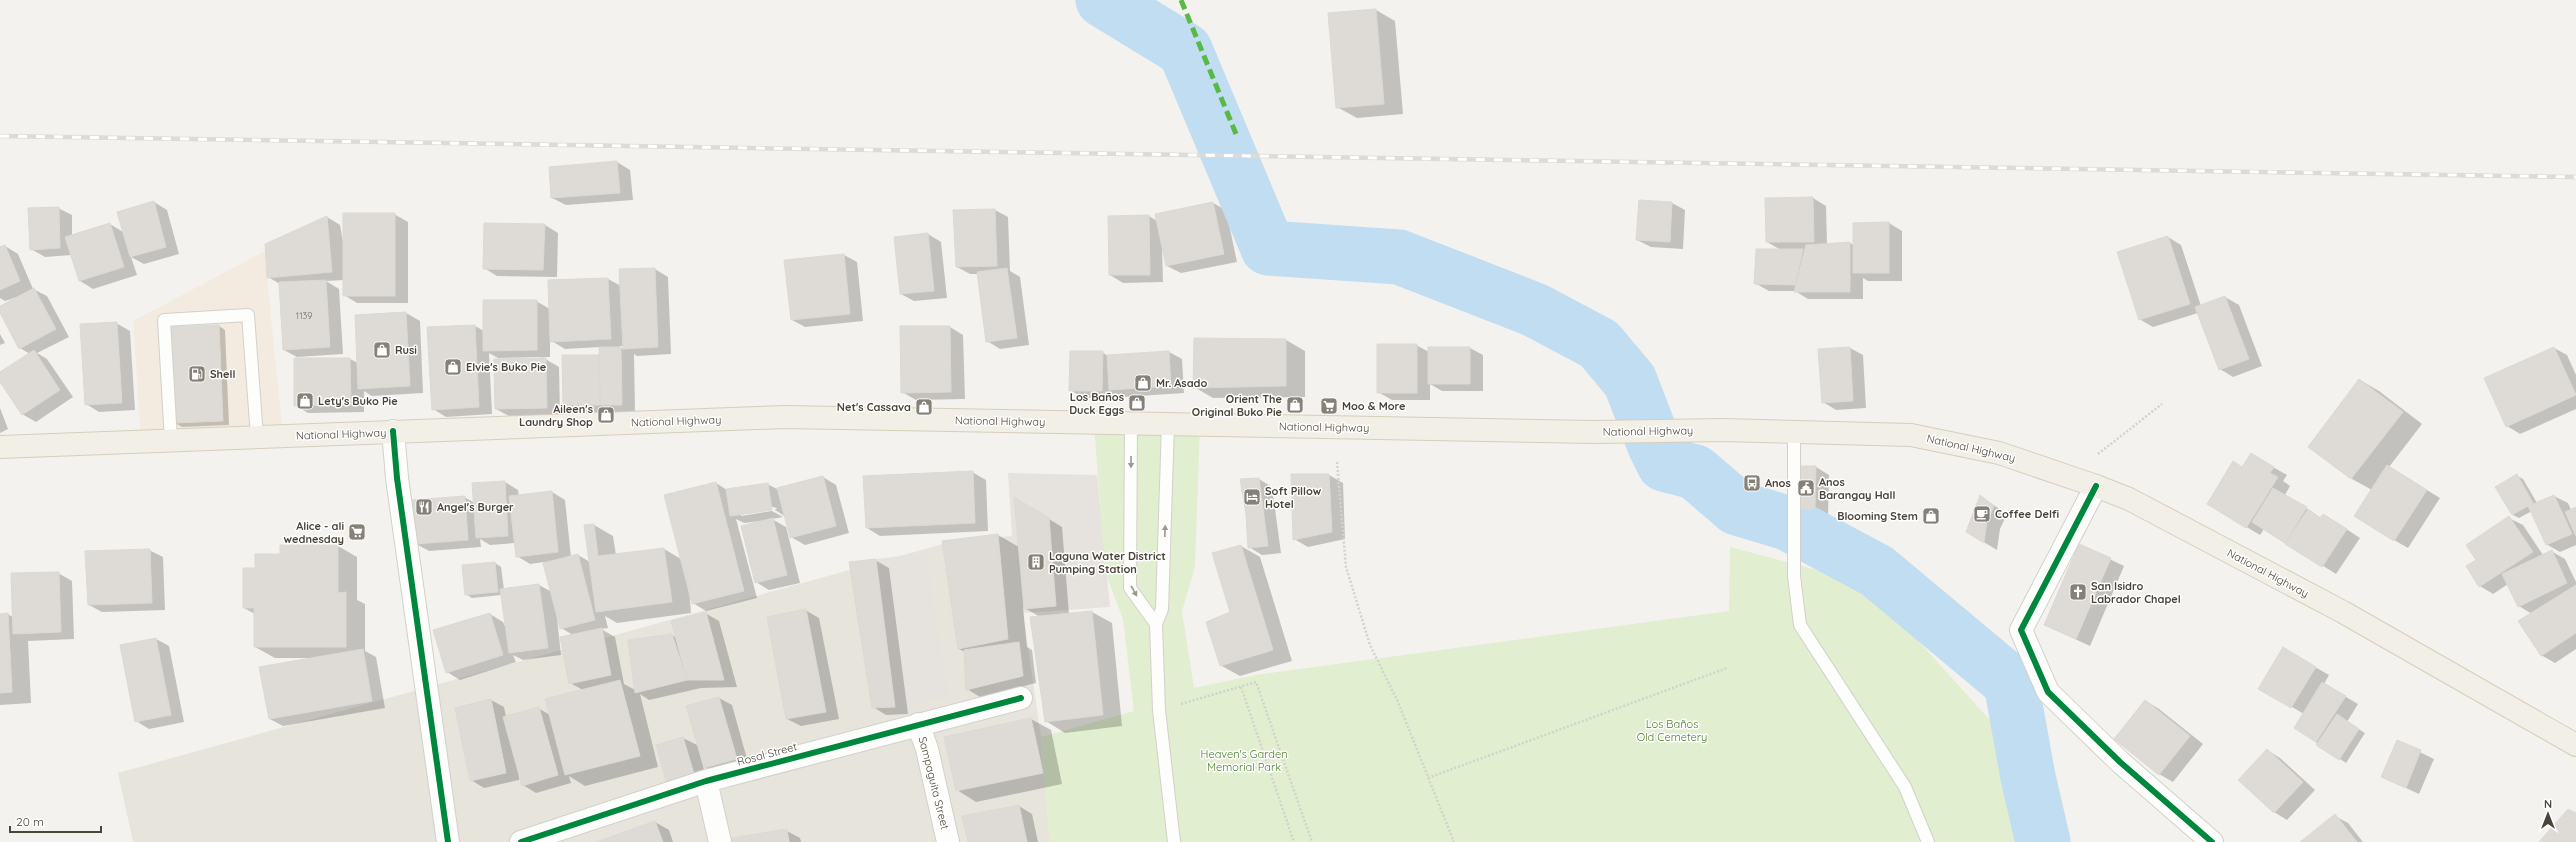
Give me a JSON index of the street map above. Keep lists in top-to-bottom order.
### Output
{
  "streets": {
    "main road": ["National Highway"],
    "street": ["Rosal Street", "Sampaguita Street"]
  },
  "crossings": [
    ["Rosal Street", "Sampaguita Street"]
  ],
  "parks": ["Los Baños Old Cemetery", "Heaven's Garden Memorial Park"],
  "places": {
    "shop": [
      "Rusi",
      "Elvie's Buko Pie",
      "Mr. Asado",
      "Lety's Buko Pie",
      "Los Baños Duck Eggs",
      "Orient The Original Buko Pie",
      "Net's Cassava",
      "Aileen's Laundry Shop",
      "Blooming Stem"
    ],
    "fuel station": ["Shell"],
    "supermarket": ["Moo & More", "Alice - ali wednesday"],
    "bus stop": ["Anos"],
    "public building": ["Anos Barangay Hall"],
    "hotel": ["Soft Pillow Hotel"],
    "restaurant": ["Angel's Burger"],
    "cafe": ["Coffee Delfi"],
    "building": ["Laguna Water District Pumping Station"],
    "church": ["San Isidro Labrador Chapel"]
  },
  "house_numbers": ["1139"],
  "scale_bar": "20 m",
  "north": "top"
}
